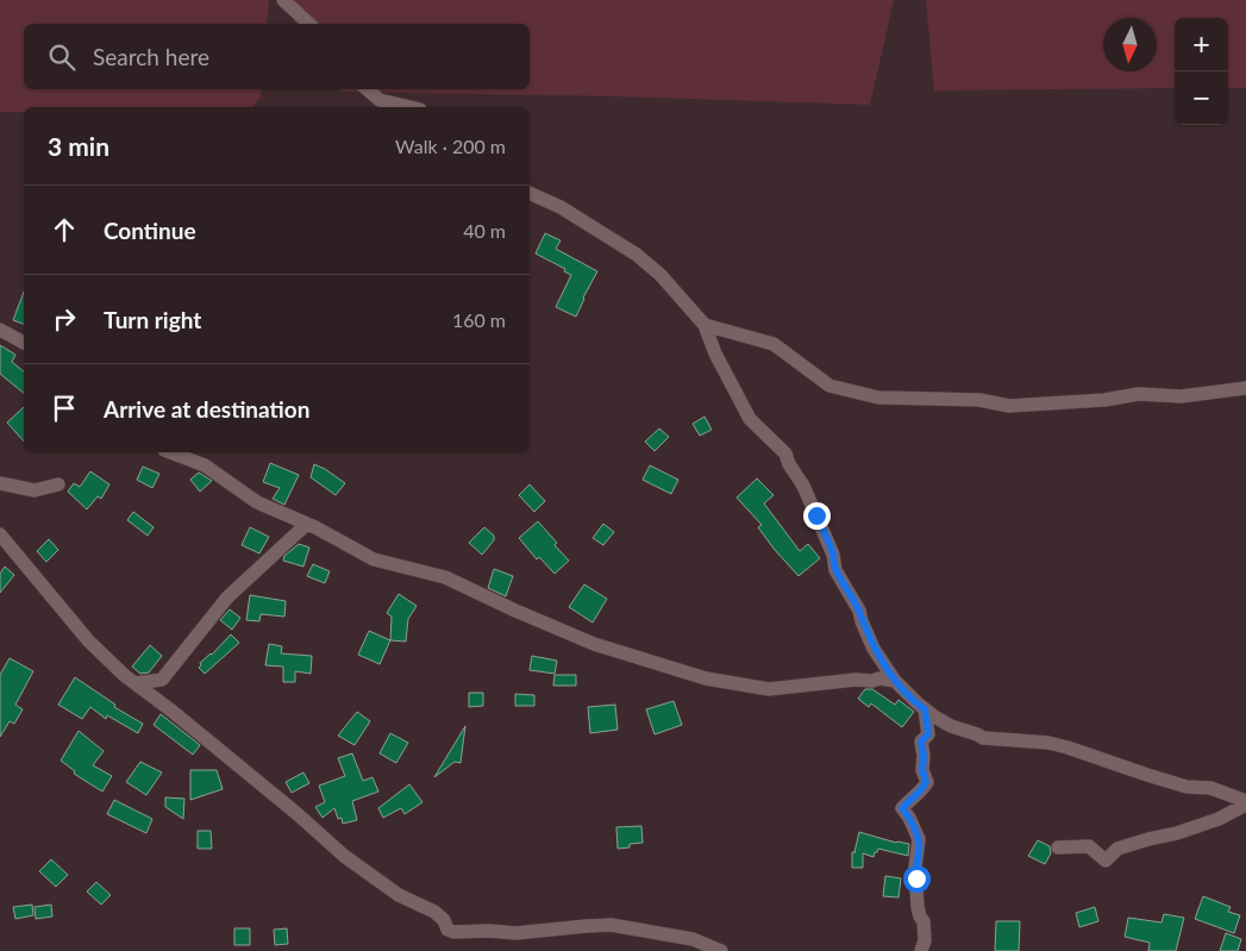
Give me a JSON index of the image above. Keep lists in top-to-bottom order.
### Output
{
  "north": "bottom",
  "page": {
    "map_buttons": ["+", "−"],
    "search": "Search here",
    "heading": ["3 min", "Walk · 200 m"],
    "list": [
      ["Continue", "40 m"],
      ["Turn right", "160 m"],
      "Arrive at destination"
    ]
  }
}
